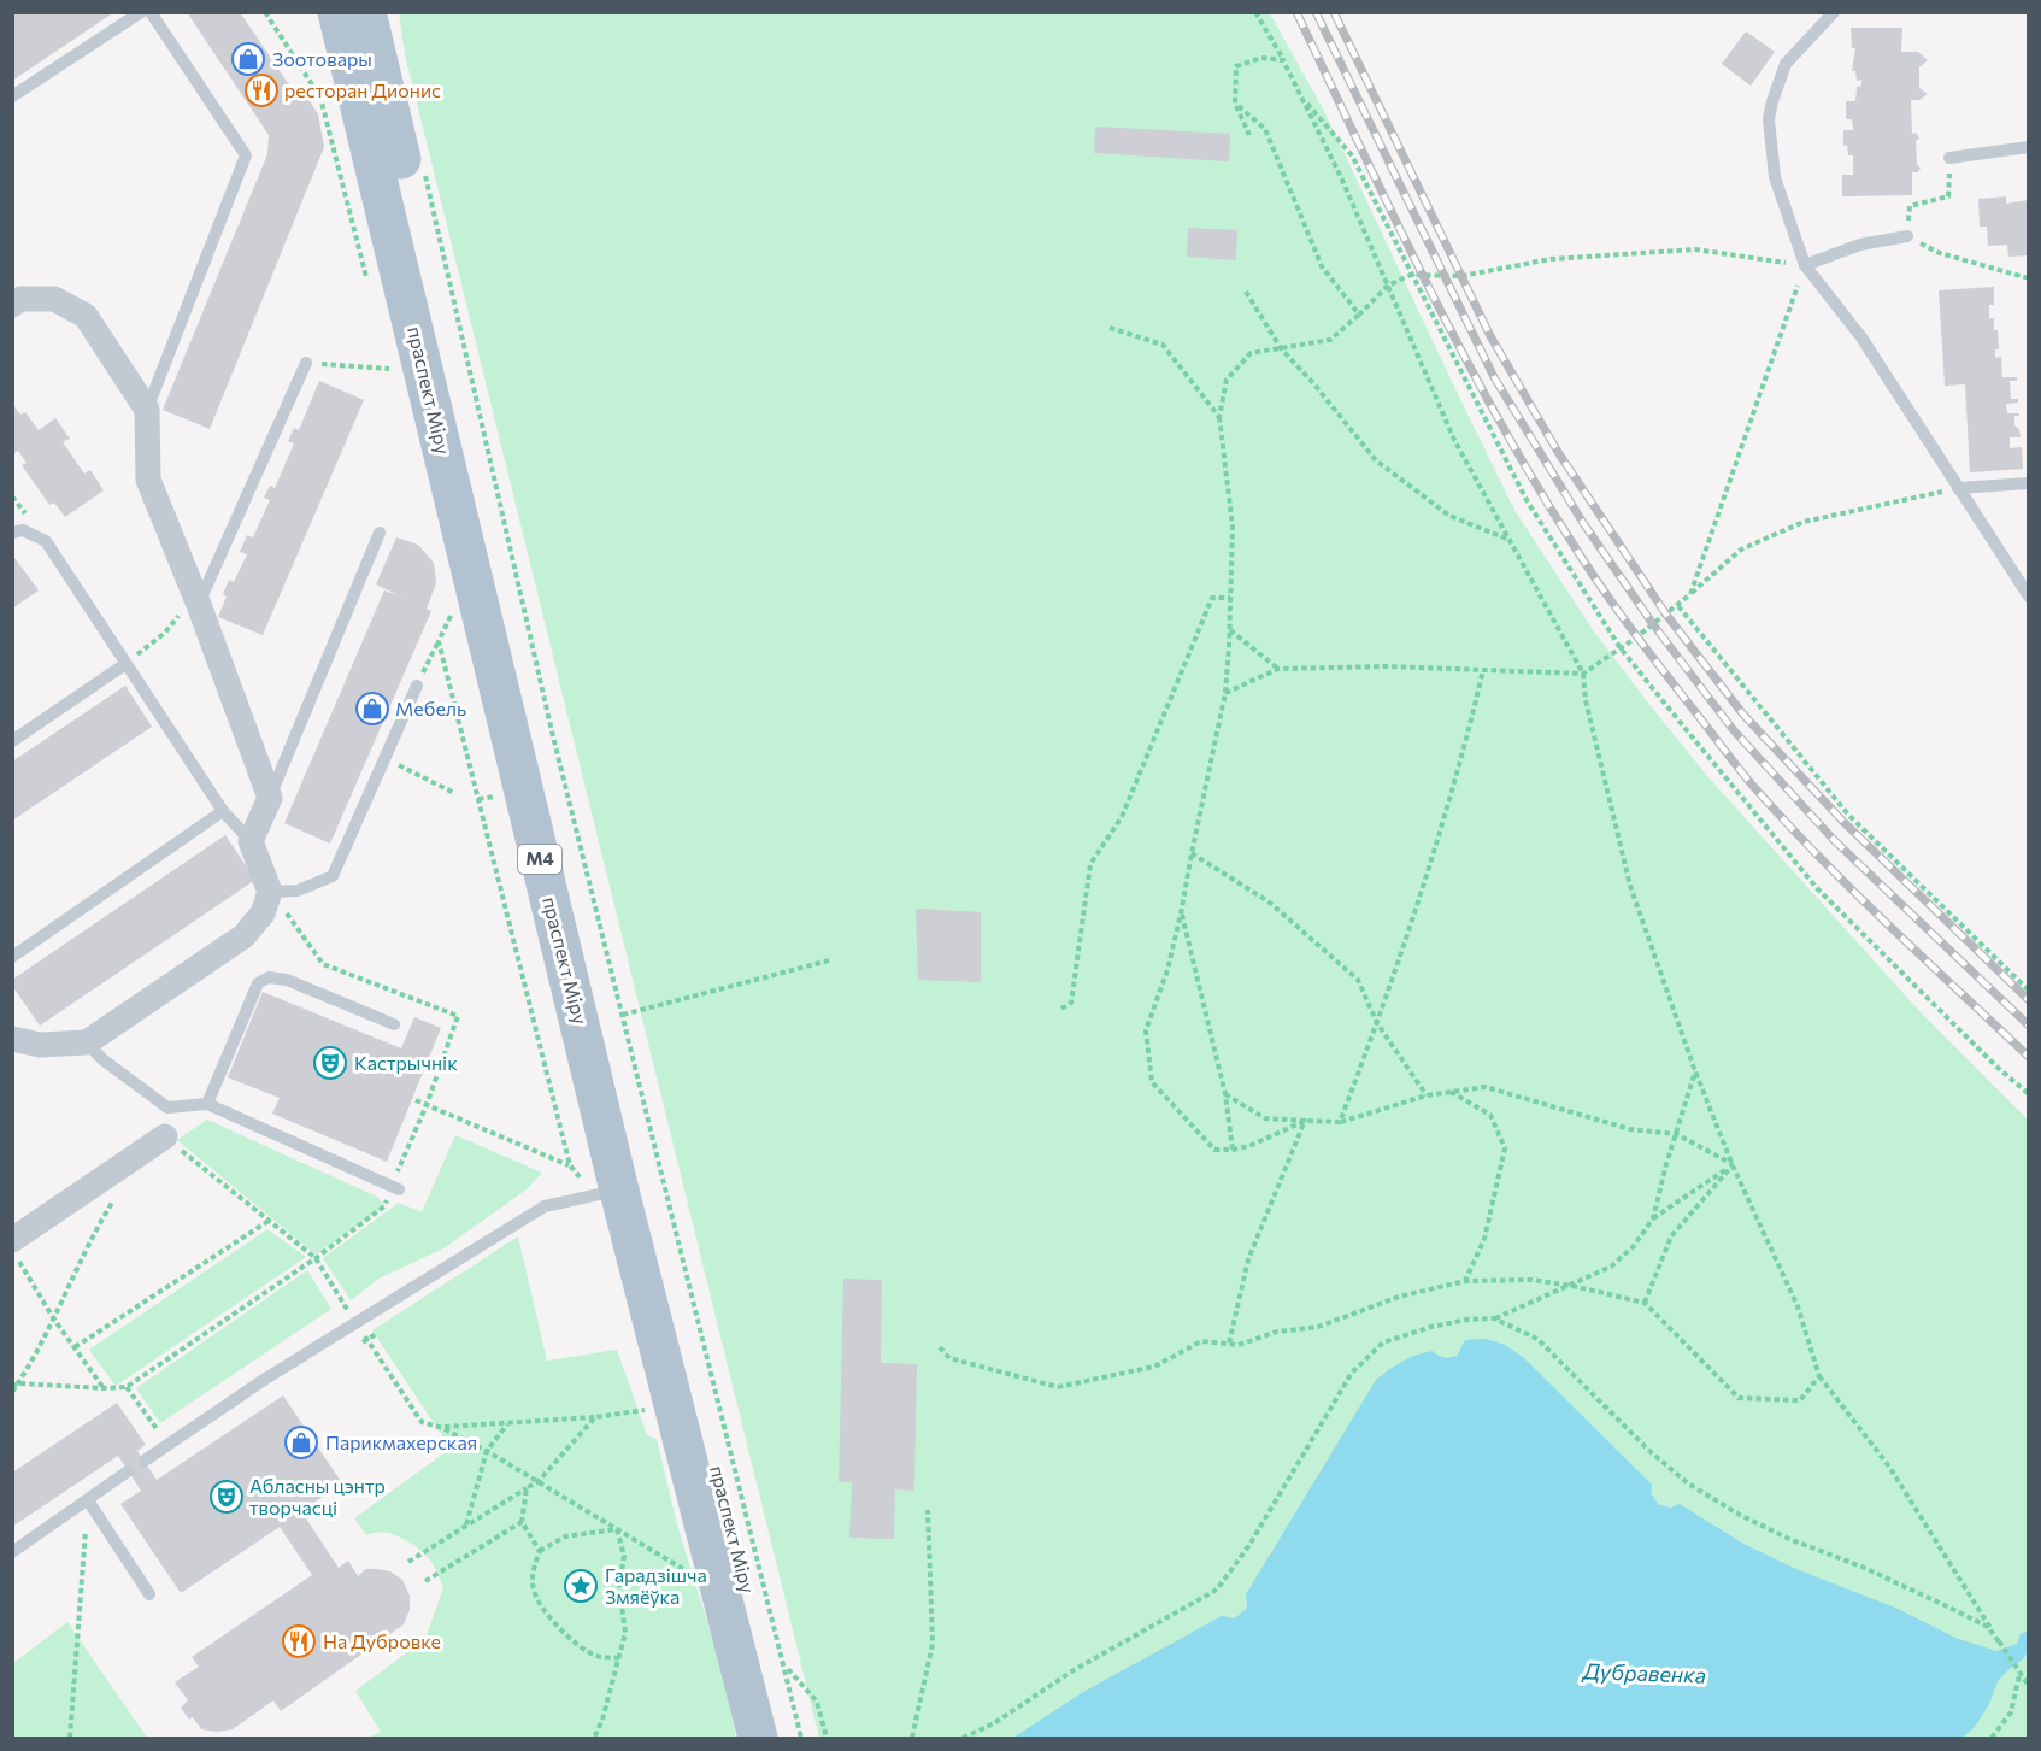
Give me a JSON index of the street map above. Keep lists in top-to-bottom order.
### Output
{
  "streets": {
    "main road": ["праспект Міру", "М4"]
  },
  "water": ["Дубравенка"],
  "places": {
    "shop": ["Зоотовары", "Мебель", "Парикмахерская"],
    "restaurant": ["ресторан Дионис", "На Дубровке"],
    "theatre": ["Кастрычнік", "Абласны цэнтр творчасці"],
    "place": ["Гарадзішча Змяёўка"]
  }
}
